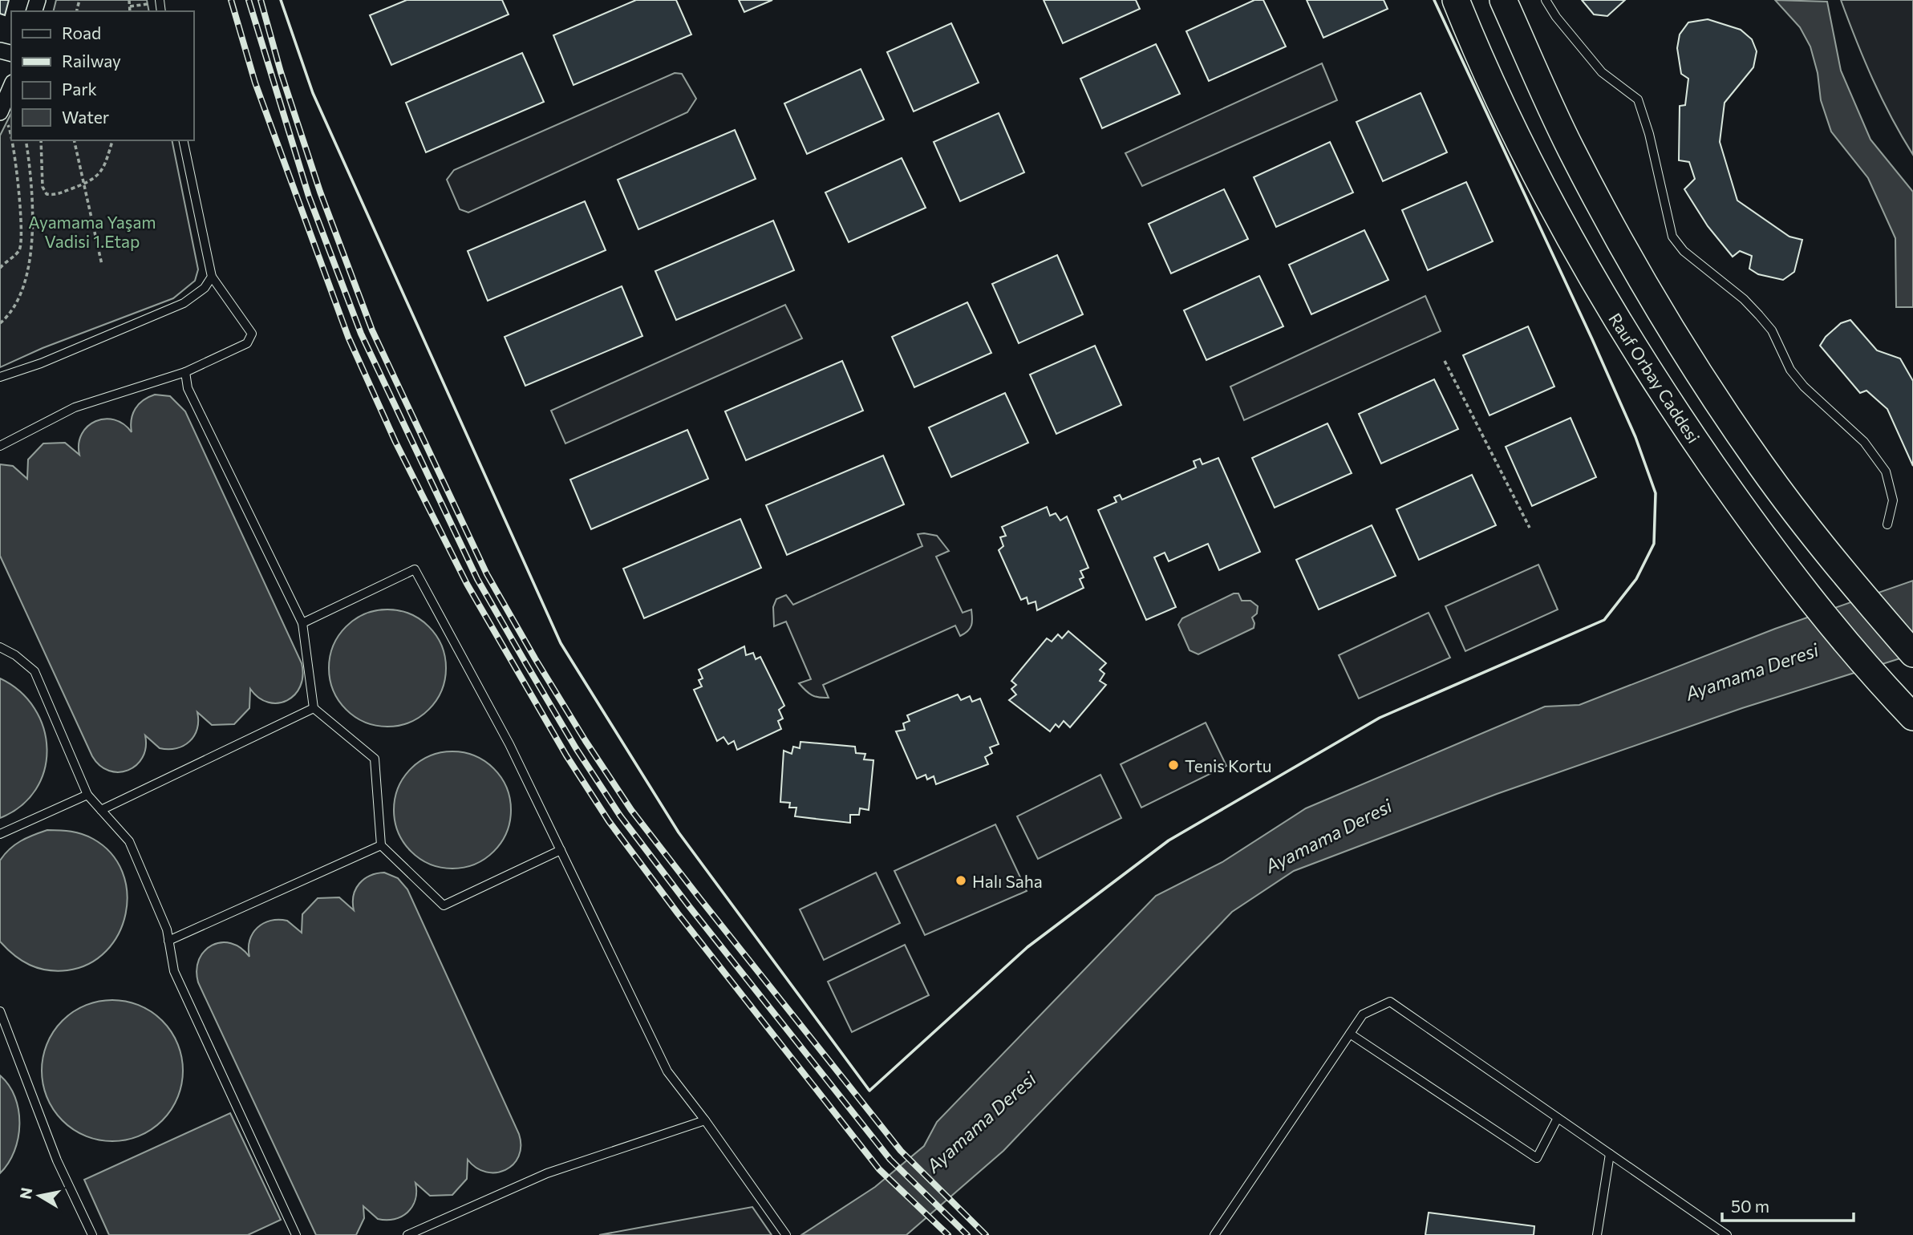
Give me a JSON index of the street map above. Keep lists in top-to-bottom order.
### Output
{
  "streets": {
    "highway": ["Rauf Orbay Caddesi"]
  },
  "water": ["Ayamama Deresi"],
  "parks": ["Ayamama Yaşam Vadisi 1.Etap"],
  "places": ["Tenis Kortu", "Halı Saha"],
  "legend": [
    "Road",
    "Railway",
    "Park",
    "Water"
  ],
  "scale_bar": "50 m",
  "north": "left"
}
